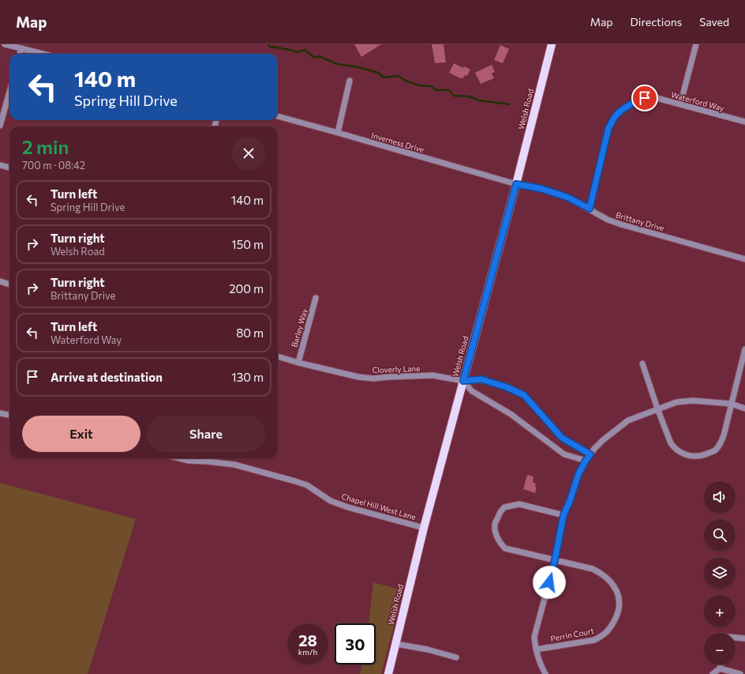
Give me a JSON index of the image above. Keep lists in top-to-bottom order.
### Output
{
  "streets": {
    "main road": ["Welsh Road"],
    "street": [
      "Waterford Way",
      "Inverness Drive",
      "Brittany Drive",
      "Barley Way",
      "Cloverly Lane",
      "Chapel Hill West Lane",
      "Perrin Court"
    ]
  },
  "crossings": [
    ["Waterford Way", "Brittany Drive"],
    ["Welsh Road", "Inverness Drive"],
    ["Welsh Road", "Brittany Drive"],
    ["Welsh Road", "Cloverly Lane"],
    ["Welsh Road", "Chapel Hill West Lane"],
    ["Inverness Drive", "Brittany Drive"],
    ["Barley Way", "Cloverly Lane"]
  ],
  "page": {
    "header": "Map",
    "nav": ["Map", "Directions", "Saved"],
    "turn": ["140 m", "Spring Hill Drive"],
    "heading": ["2 min", "700 m · 08:42"],
    "list": [
      {
        "name": "Turn left",
        "note": "Spring Hill Drive",
        "value": "140 m"
      },
      {
        "name": "Turn right",
        "note": "Welsh Road",
        "value": "150 m"
      },
      {
        "name": "Turn right",
        "note": "Brittany Drive",
        "value": "200 m"
      },
      {
        "name": "Turn left",
        "note": "Waterford Way",
        "value": "80 m"
      },
      {
        "name": "Arrive at destination",
        "value": "130 m"
      }
    ],
    "buttons": ["Exit", "Share"],
    "map_buttons": ["+", "−"],
    "speed": "28 km/h",
    "limit": "30"
  }
}
